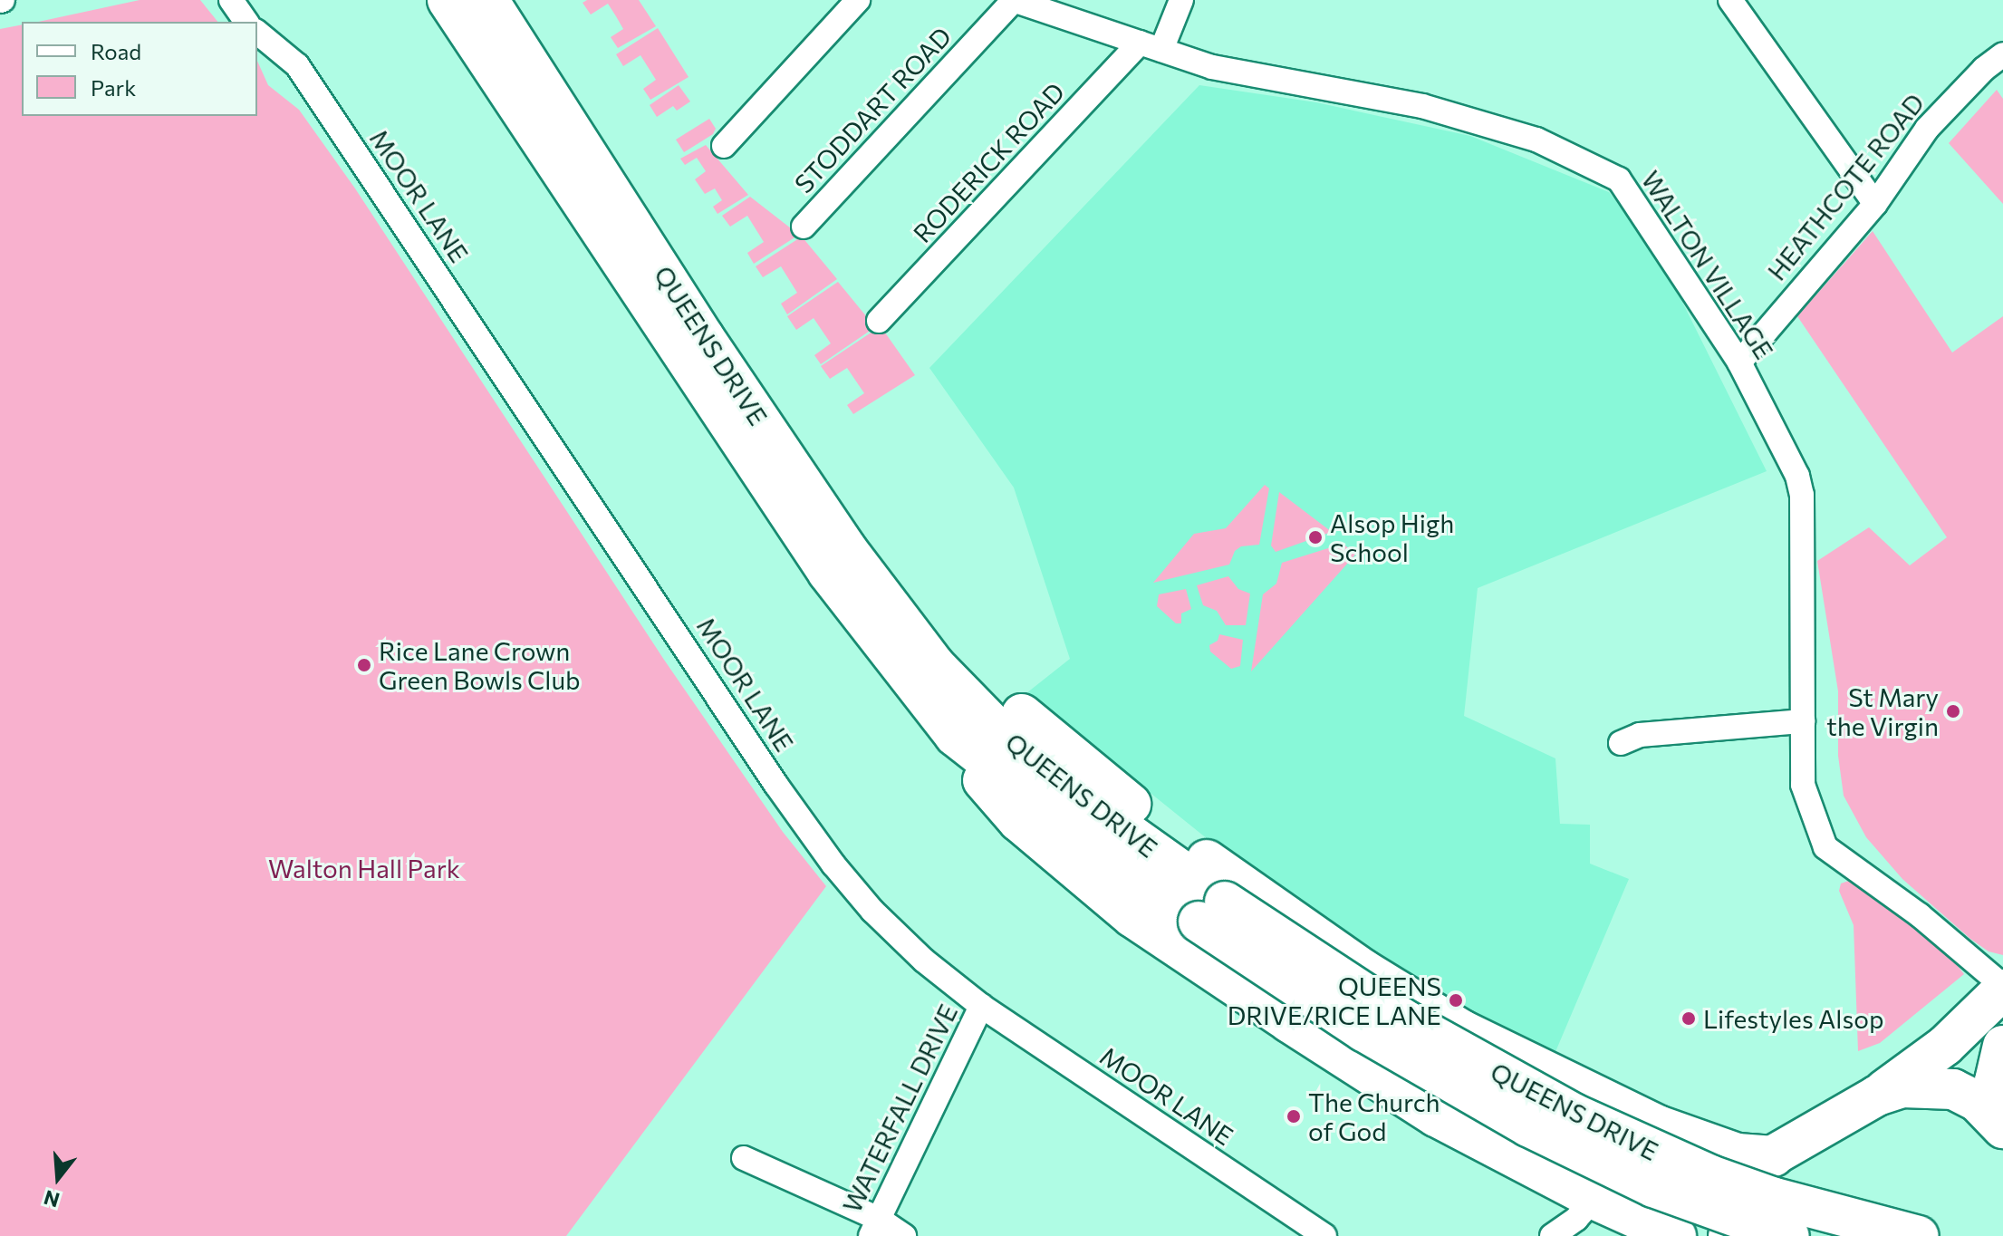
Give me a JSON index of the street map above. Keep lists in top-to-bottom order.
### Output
{
  "streets": {
    "highway": ["QUEENS DRIVE"],
    "street": [
      "STODDART ROAD",
      "RODERICK ROAD",
      "HEATHCOTE ROAD",
      "MOOR LANE",
      "WALTON VILLAGE",
      "WATERFALL DRIVE"
    ]
  },
  "crossings": [
    ["STODDART ROAD", "WALTON VILLAGE"],
    ["RODERICK ROAD", "WALTON VILLAGE"],
    ["HEATHCOTE ROAD", "WALTON VILLAGE"],
    ["MOOR LANE", "WATERFALL DRIVE"]
  ],
  "parks": ["Walton Hall Park"],
  "places": [
    "Alsop High School",
    "Rice Lane Crown Green Bowls Club",
    "St Mary the Virgin",
    "QUEENS DRIVE/RICE LANE",
    "Lifestyles Alsop",
    "The Church of God"
  ],
  "legend": ["Road", "Park"],
  "north": "bottom"
}
